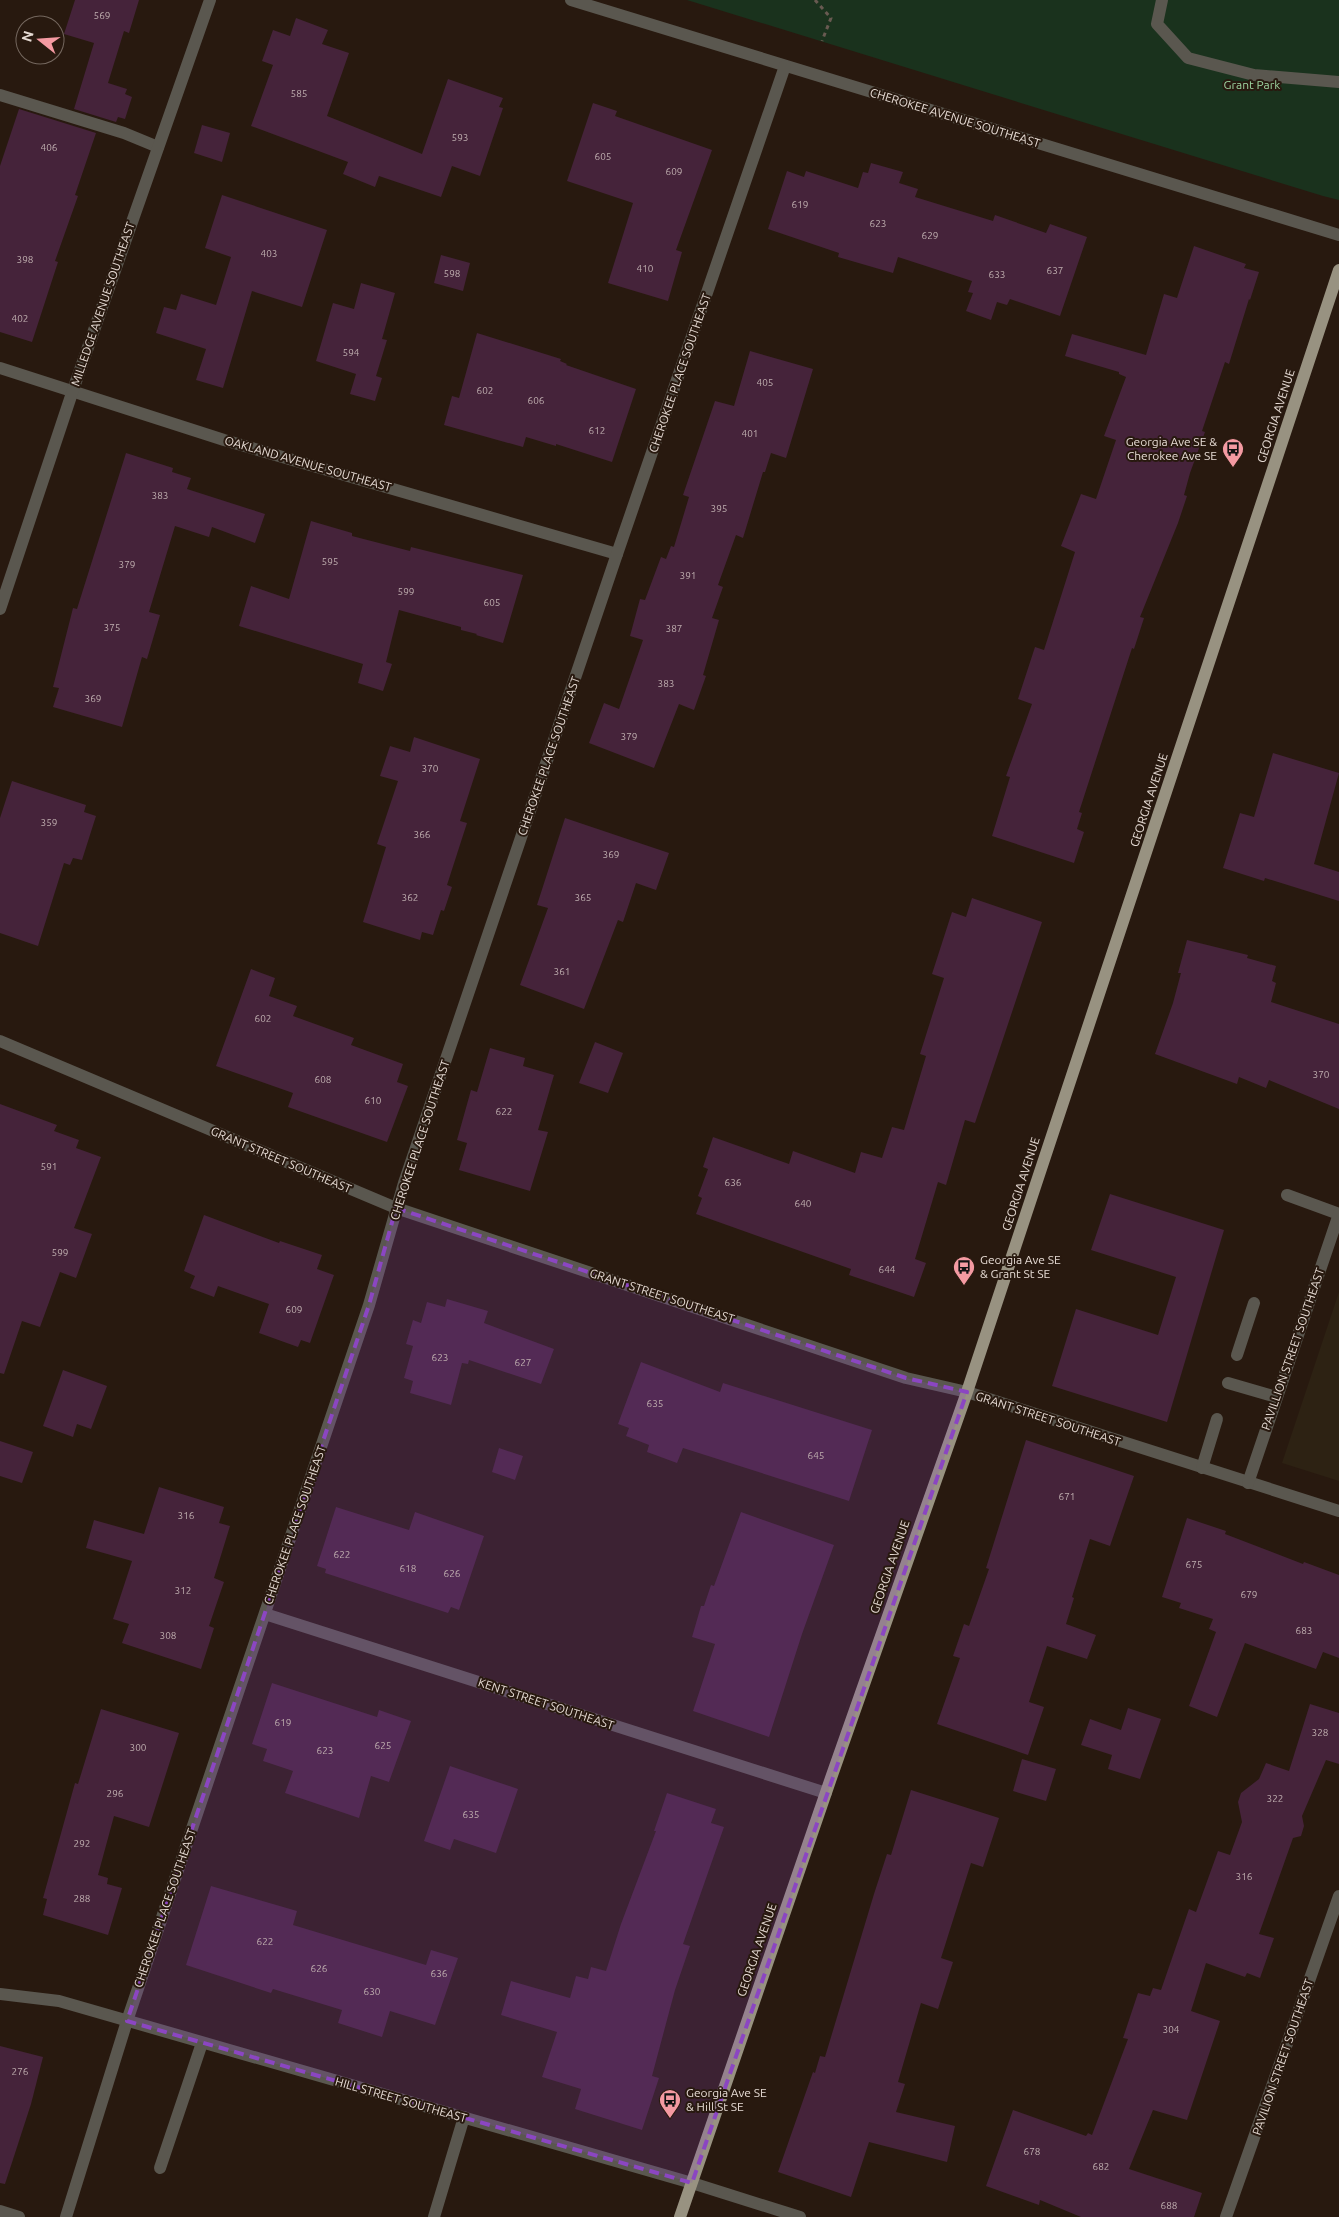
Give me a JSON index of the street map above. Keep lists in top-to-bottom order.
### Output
{
  "streets": {
    "main road": ["GEORGIA AVENUE"],
    "street": [
      "CHEROKEE AVENUE SOUTHEAST",
      "MILLEDGE AVENUE SOUTHEAST",
      "CHEROKEE PLACE SOUTHEAST",
      "OAKLAND AVENUE SOUTHEAST",
      "GRANT STREET SOUTHEAST",
      "PAVILLION STREET SOUTHEAST",
      "KENT STREET SOUTHEAST",
      "PAVILION STREET SOUTHEAST",
      "HILL STREET SOUTHEAST"
    ]
  },
  "crossings": [
    ["CHEROKEE AVENUE SOUTHEAST", "CHEROKEE PLACE SOUTHEAST"],
    ["MILLEDGE AVENUE SOUTHEAST", "OAKLAND AVENUE SOUTHEAST"],
    ["CHEROKEE PLACE SOUTHEAST", "OAKLAND AVENUE SOUTHEAST"],
    ["CHEROKEE PLACE SOUTHEAST", "GRANT STREET SOUTHEAST"],
    ["CHEROKEE PLACE SOUTHEAST", "KENT STREET SOUTHEAST"],
    ["CHEROKEE PLACE SOUTHEAST", "HILL STREET SOUTHEAST"],
    ["GEORGIA AVENUE", "GRANT STREET SOUTHEAST"],
    ["GEORGIA AVENUE", "KENT STREET SOUTHEAST"],
    ["GEORGIA AVENUE", "HILL STREET SOUTHEAST"],
    ["GRANT STREET SOUTHEAST", "PAVILLION STREET SOUTHEAST"]
  ],
  "parks": ["Grant Park"],
  "places": {
    "bus stop": ["Georgia Ave SE & Cherokee Ave SE", "Georgia Ave SE & Grant St SE", "Georgia Ave SE & Hill St SE"]
  },
  "house_numbers": [
    "569",
    "585",
    "593",
    "406",
    "605",
    "609",
    "619",
    "623",
    "629",
    "403",
    "398",
    "410",
    "637",
    "598",
    "633",
    "402",
    "594",
    "405",
    "602",
    "606",
    "612",
    "401",
    "383",
    "395",
    "595",
    "379",
    "391",
    "599",
    "605",
    "375",
    "387",
    "383",
    "369",
    "379",
    "370",
    "359",
    "366",
    "369",
    "362",
    "365",
    "361",
    "602",
    "370",
    "608",
    "610",
    "622",
    "591",
    "636",
    "640",
    "599",
    "644",
    "609",
    "623",
    "627",
    "635",
    "645",
    "671",
    "316",
    "622",
    "675",
    "618",
    "626",
    "312",
    "679",
    "683",
    "308",
    "619",
    "328",
    "625",
    "300",
    "623",
    "296",
    "322",
    "635",
    "292",
    "316",
    "288",
    "622",
    "626",
    "636",
    "630",
    "304",
    "276",
    "678",
    "682",
    "688"
  ],
  "north": "left"
}
